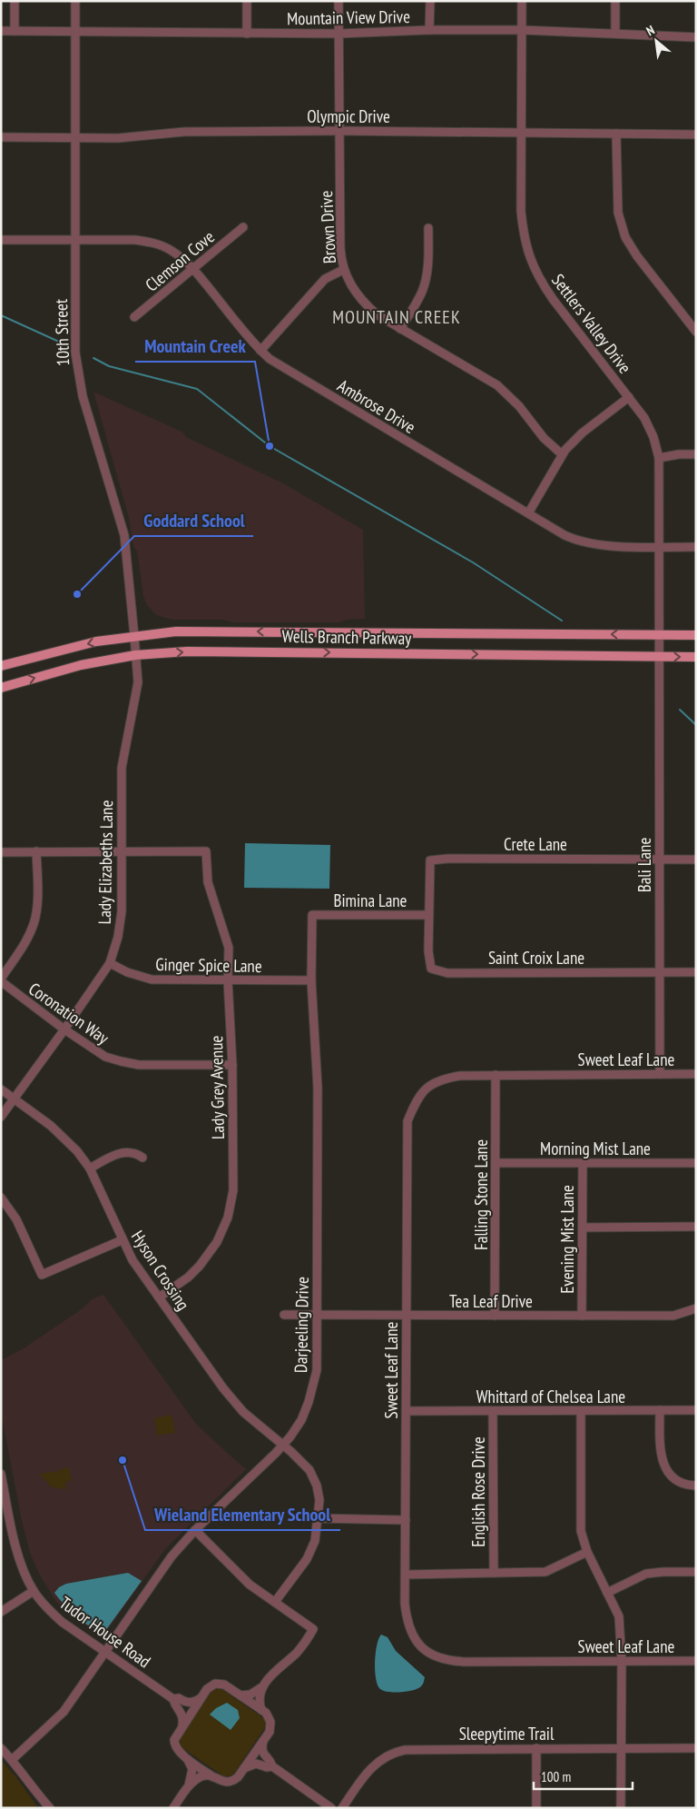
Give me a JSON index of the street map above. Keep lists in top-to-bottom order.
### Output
{
  "streets": {
    "main road": ["Wells Branch Parkway"],
    "street": [
      "Mountain View Drive",
      "Olympic Drive",
      "Brown Drive",
      "Clemson Cove",
      "Settlers Valley Drive",
      "10th Street",
      "Ambrose Drive",
      "Crete Lane",
      "Lady Elizabeths Lane",
      "Bali Lane",
      "Bimina Lane",
      "Saint Croix Lane",
      "Ginger Spice Lane",
      "Coronation Way",
      "Sweet Leaf Lane",
      "Lady Grey Avenue",
      "Morning Mist Lane",
      "Falling Stone Lane",
      "Evening Mist Lane",
      "Hyson Crossing",
      "Tea Leaf Drive",
      "Darjeeling Drive",
      "Whittard of Chelsea Lane",
      "English Rose Drive",
      "Tudor House Road",
      "Sleepytime Trail"
    ]
  },
  "crossings": [
    ["Mountain View Drive", "Brown Drive"],
    ["Mountain View Drive", "Settlers Valley Drive"],
    ["Mountain View Drive", "10th Street"],
    ["Olympic Drive", "Brown Drive"],
    ["Olympic Drive", "Settlers Valley Drive"],
    ["Olympic Drive", "10th Street"],
    ["Clemson Cove", "Ambrose Drive"],
    ["Settlers Valley Drive", "Ambrose Drive"],
    ["Settlers Valley Drive", "Wells Branch Parkway"],
    ["Settlers Valley Drive", "Bali Lane"],
    ["10th Street", "Ambrose Drive"],
    ["10th Street", "Wells Branch Parkway"],
    ["10th Street", "Lady Elizabeths Lane"],
    ["Wells Branch Parkway", "Lady Elizabeths Lane"],
    ["Wells Branch Parkway", "Bali Lane"],
    ["Crete Lane", "Bali Lane"],
    ["Crete Lane", "Bimina Lane"],
    ["Crete Lane", "Saint Croix Lane"],
    ["Lady Elizabeths Lane", "Ginger Spice Lane"],
    ["Lady Elizabeths Lane", "Coronation Way"],
    ["Lady Elizabeths Lane", "Lady Grey Avenue"],
    ["Lady Elizabeths Lane", "Hyson Crossing"],
    ["Bali Lane", "Saint Croix Lane"],
    ["Bali Lane", "Sweet Leaf Lane"],
    ["Bimina Lane", "Saint Croix Lane"],
    ["Bimina Lane", "Darjeeling Drive"],
    ["Ginger Spice Lane", "Lady Grey Avenue"],
    ["Ginger Spice Lane", "Darjeeling Drive"],
    ["Coronation Way", "Lady Grey Avenue"],
    ["Sweet Leaf Lane", "Falling Stone Lane"],
    ["Sweet Leaf Lane", "Tea Leaf Drive"],
    ["Sweet Leaf Lane", "Whittard of Chelsea Lane"],
    ["Lady Grey Avenue", "Hyson Crossing"],
    ["Morning Mist Lane", "Falling Stone Lane"],
    ["Morning Mist Lane", "Evening Mist Lane"],
    ["Falling Stone Lane", "Tea Leaf Drive"],
    ["Evening Mist Lane", "Tea Leaf Drive"],
    ["Hyson Crossing", "Darjeeling Drive"],
    ["Tea Leaf Drive", "Darjeeling Drive"],
    ["Darjeeling Drive", "Tudor House Road"],
    ["Whittard of Chelsea Lane", "English Rose Drive"]
  ],
  "districts": ["MOUNTAIN CREEK"],
  "places": ["Mountain Creek", "Goddard School", "Wieland Elementary School"],
  "scale_bar": "100 m",
  "north": "top left"
}
